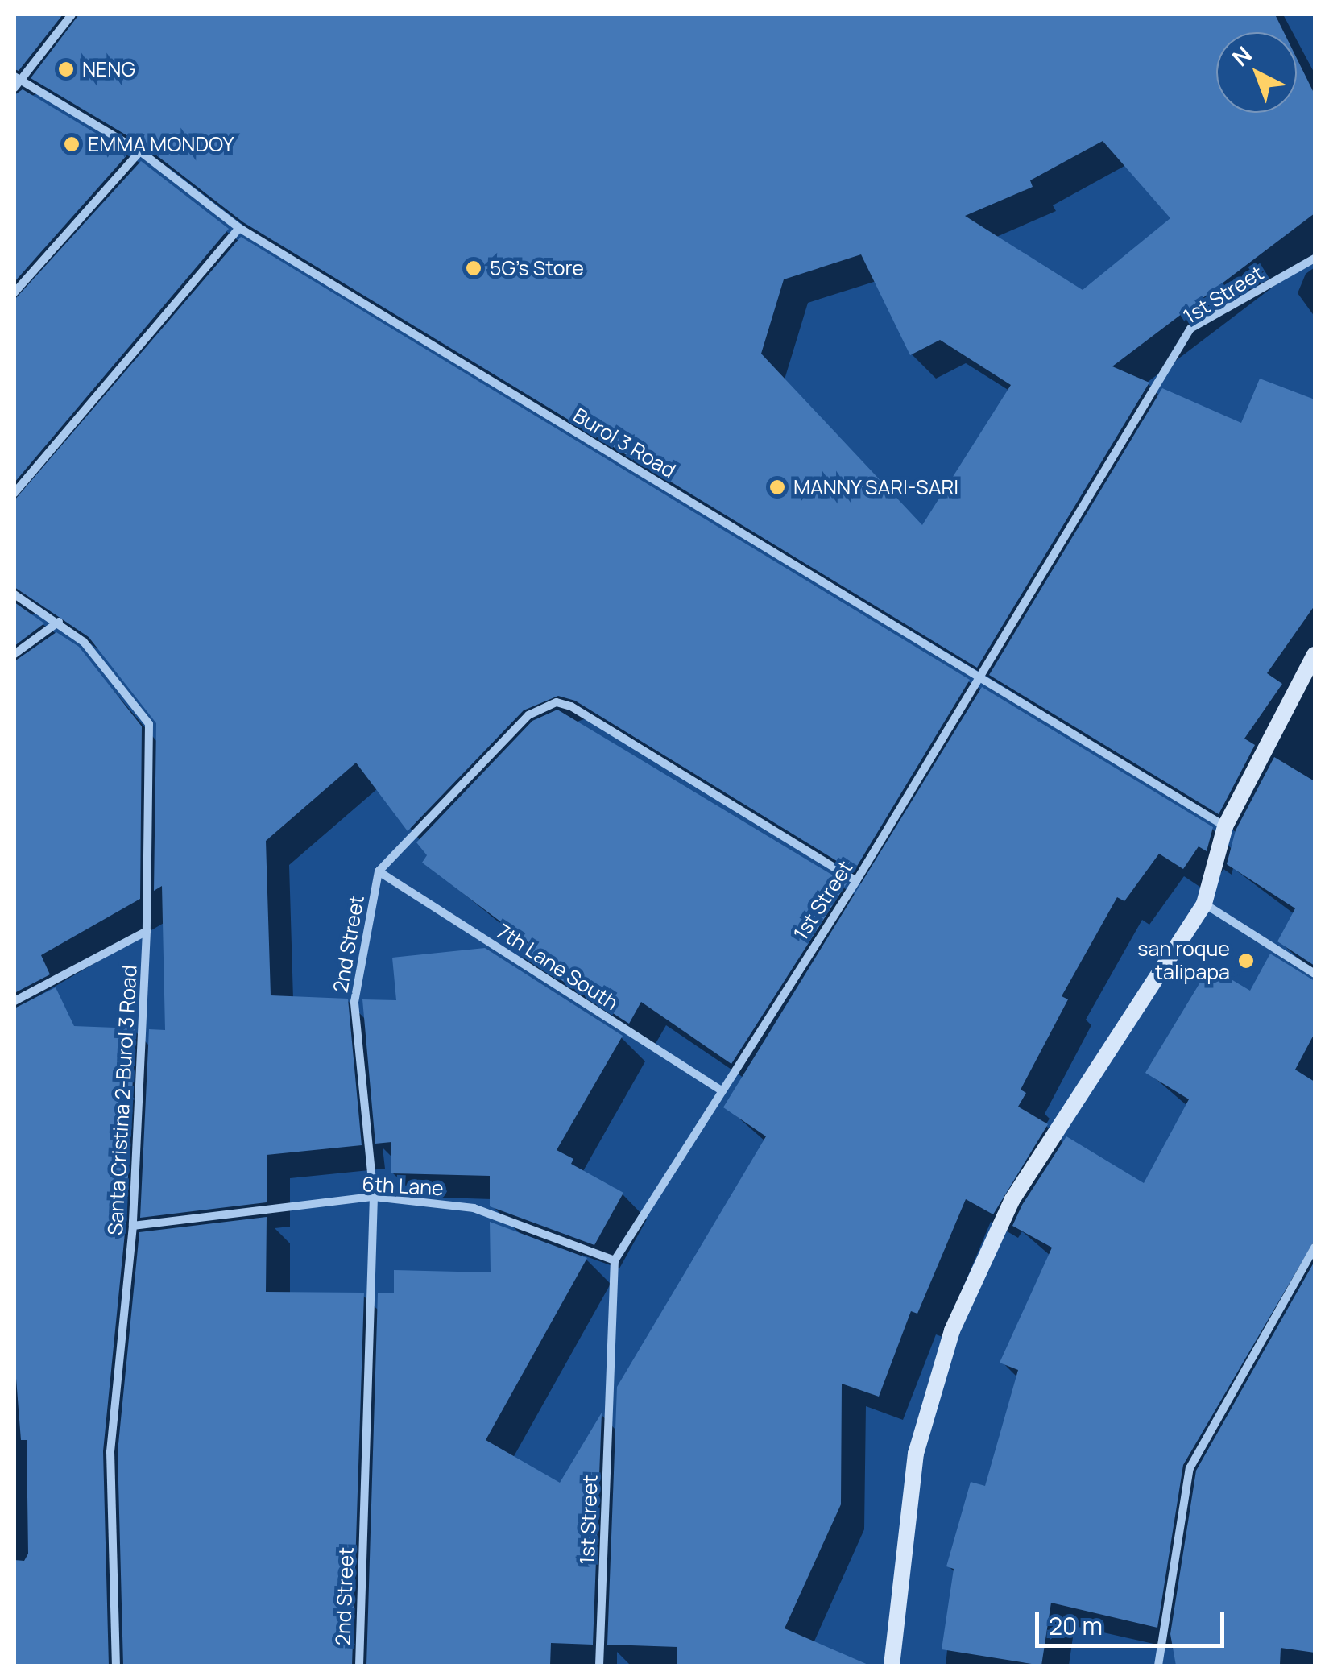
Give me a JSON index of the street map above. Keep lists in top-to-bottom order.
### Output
{
  "streets": {
    "street": [
      "1st Street",
      "Burol 3 Road",
      "2nd Street",
      "7th Lane South",
      "Santa Cristina 2-Burol 3 Road",
      "6th Lane"
    ]
  },
  "crossings": [
    ["1st Street", "Burol 3 Road"],
    ["1st Street", "2nd Street"],
    ["1st Street", "7th Lane South"],
    ["1st Street", "6th Lane"],
    ["2nd Street", "7th Lane South"],
    ["2nd Street", "6th Lane"],
    ["Santa Cristina 2-Burol 3 Road", "6th Lane"]
  ],
  "places": [
    "NENG",
    "EMMA MONDOY",
    "5G's Store",
    "MANNY SARI-SARI",
    "san roque talipapa"
  ],
  "scale_bar": "20 m",
  "north": "top left"
}
